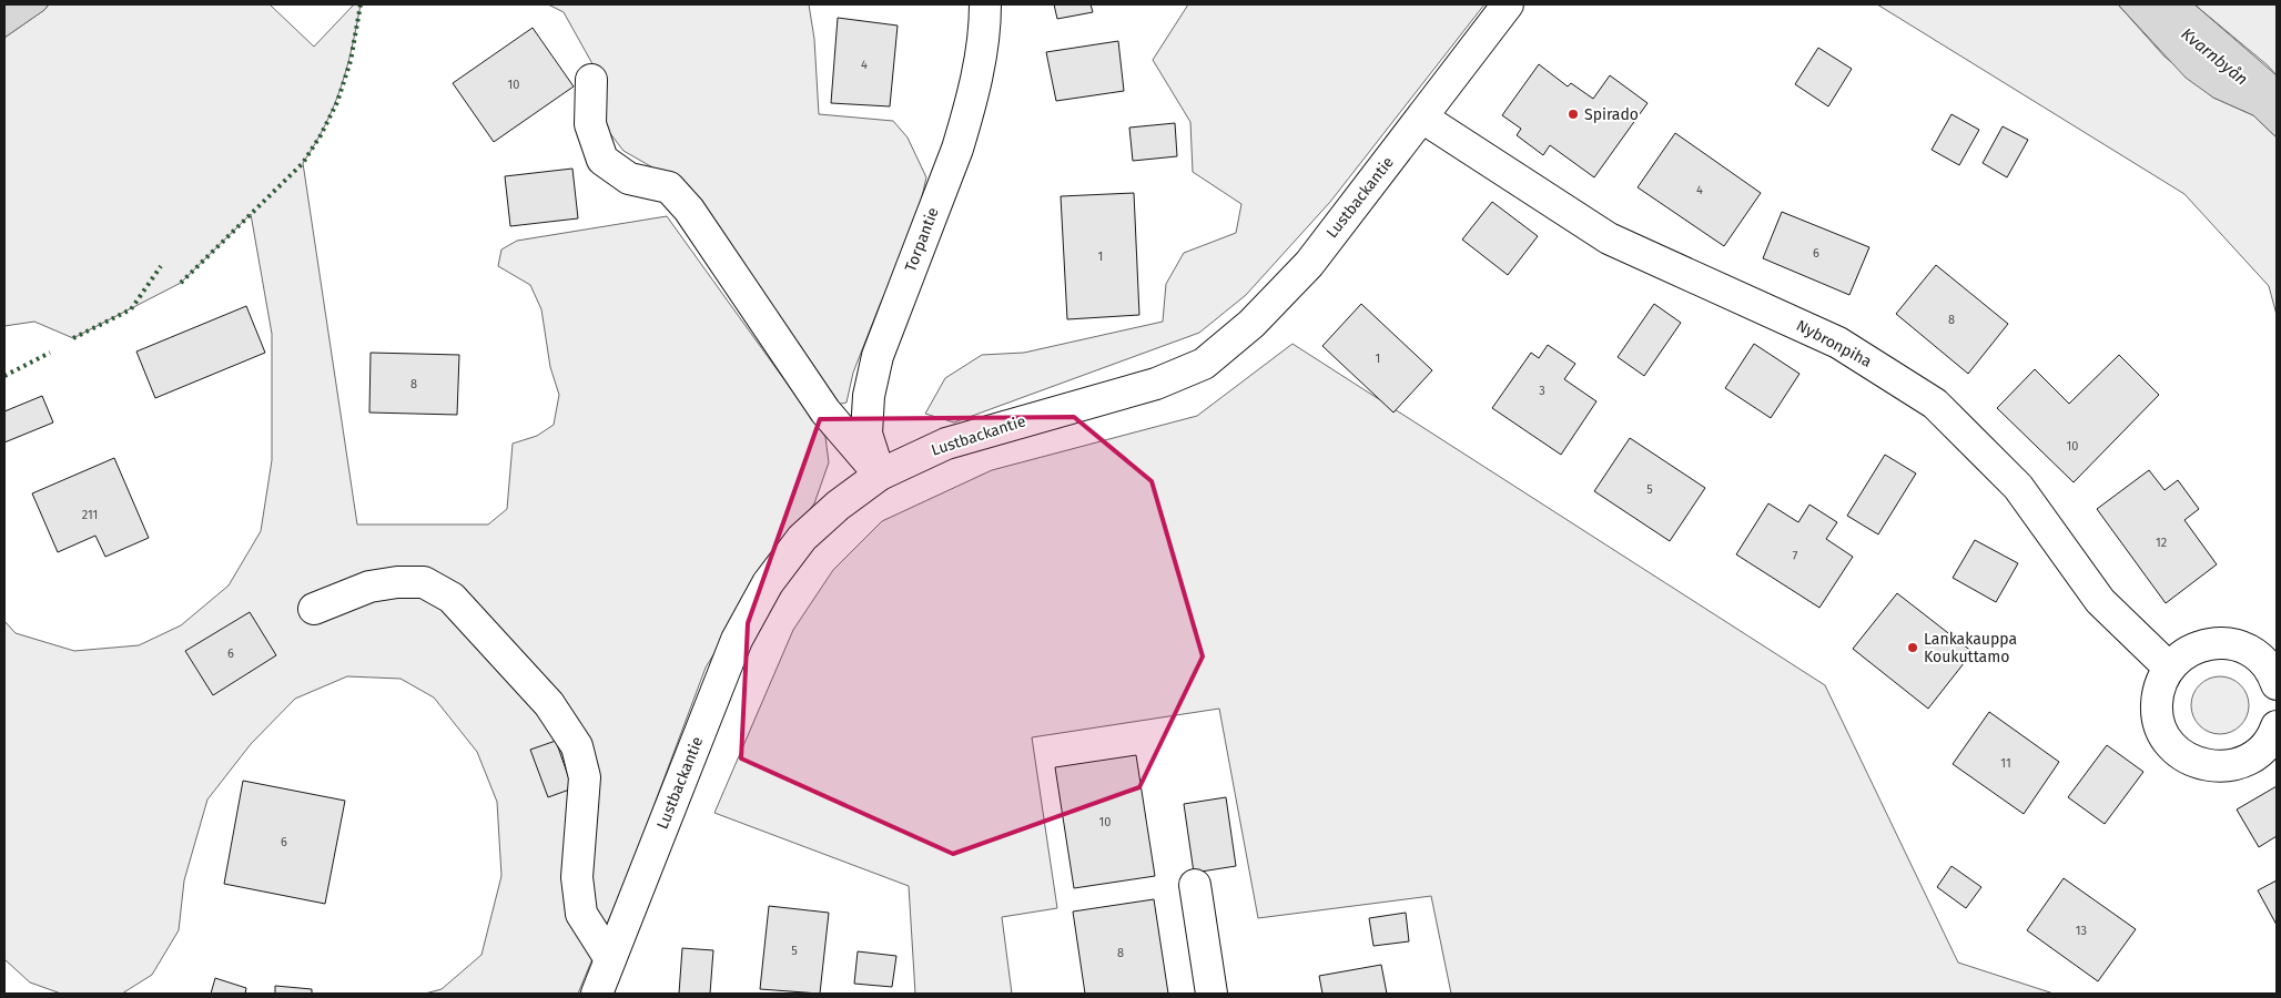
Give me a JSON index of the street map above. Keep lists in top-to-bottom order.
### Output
{
  "streets": {
    "street": ["Lustbackantie", "Torpantie", "Nybronpiha"]
  },
  "crossings": [
    ["Lustbackantie", "Torpantie"],
    ["Lustbackantie", "Nybronpiha"]
  ],
  "water": ["Kvarnbyån"],
  "places": ["Spirado", "Lankakauppa Koukuttamo"],
  "house_numbers": [
    "4",
    "10",
    "4",
    "6",
    "1",
    "8",
    "1",
    "8",
    "3",
    "10",
    "5",
    "211",
    "12",
    "7",
    "6",
    "11",
    "10",
    "6",
    "13",
    "5",
    "8"
  ]
}
